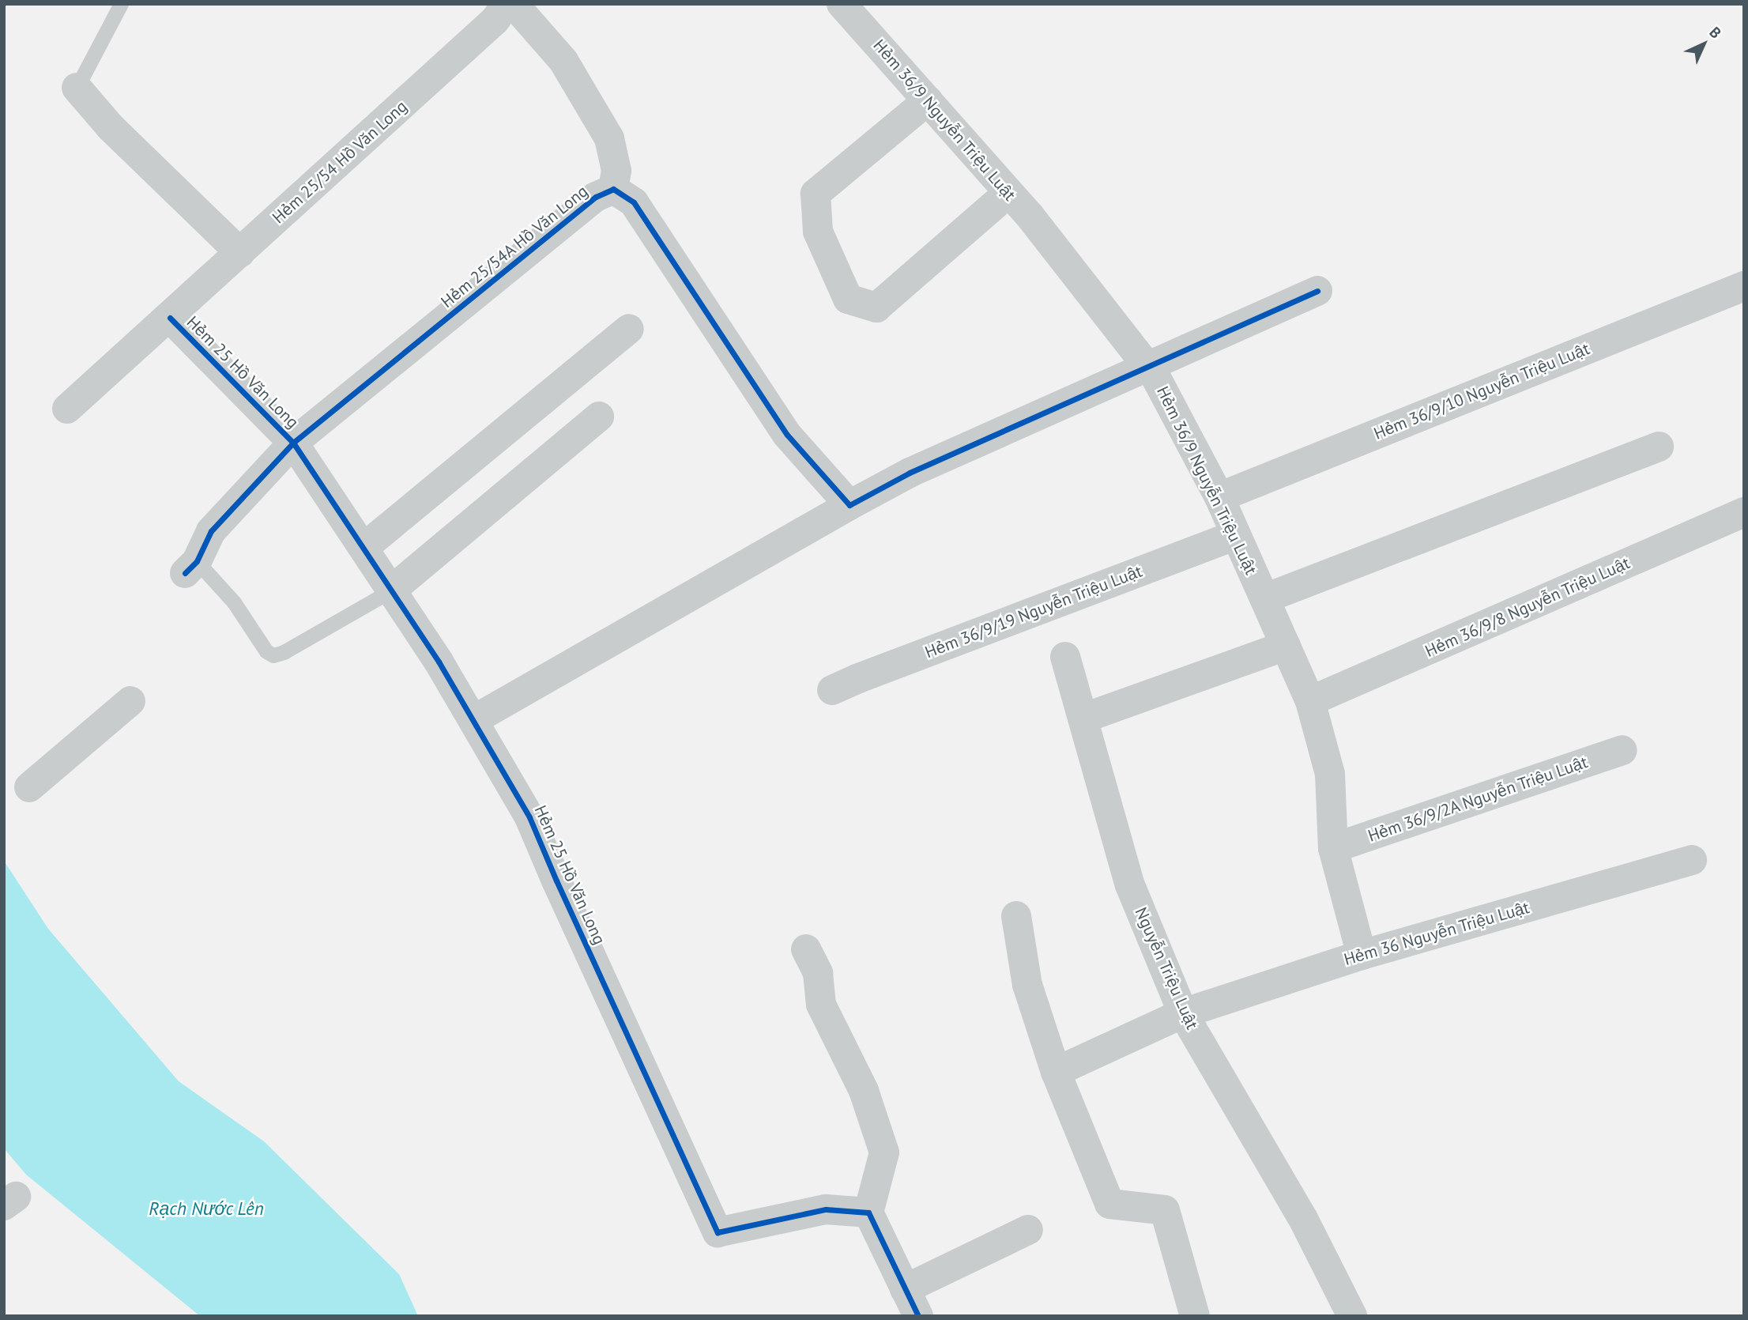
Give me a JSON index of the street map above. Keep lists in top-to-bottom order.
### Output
{
  "streets": {
    "street": [
      "Hẻm 36/9 Nguyễn Triệu Luật",
      "Hẻm 25/54 Hồ Văn Long",
      "Hẻm 25/54A Hồ Văn Long",
      "Hẻm 25 Hồ Văn Long",
      "Hẻm 36/9/10 Nguyễn Triệu Luật",
      "Hẻm 36/9/8 Nguyễn Triệu Luật",
      "Hẻm 36/9/19 Nguyễn Triệu Luật",
      "Hẻm 36/9/2A Nguyễn Triệu Luật",
      "Hẻm 36 Nguyễn Triệu Luật",
      "Nguyễn Triệu Luật"
    ]
  },
  "crossings": [
    ["Hẻm 36/9 Nguyễn Triệu Luật", "Hẻm 36/9/10 Nguyễn Triệu Luật"],
    ["Hẻm 36/9 Nguyễn Triệu Luật", "Hẻm 36/9/8 Nguyễn Triệu Luật"],
    ["Hẻm 36/9 Nguyễn Triệu Luật", "Hẻm 36/9/19 Nguyễn Triệu Luật"],
    ["Hẻm 36/9 Nguyễn Triệu Luật", "Hẻm 36/9/2A Nguyễn Triệu Luật"],
    ["Hẻm 36/9 Nguyễn Triệu Luật", "Hẻm 36 Nguyễn Triệu Luật"],
    ["Hẻm 25/54 Hồ Văn Long", "Hẻm 25 Hồ Văn Long"],
    ["Hẻm 25/54A Hồ Văn Long", "Hẻm 25 Hồ Văn Long"],
    ["Hẻm 36 Nguyễn Triệu Luật", "Nguyễn Triệu Luật"]
  ],
  "water": ["Rạch Nước Lên"],
  "north": "top right"
}
